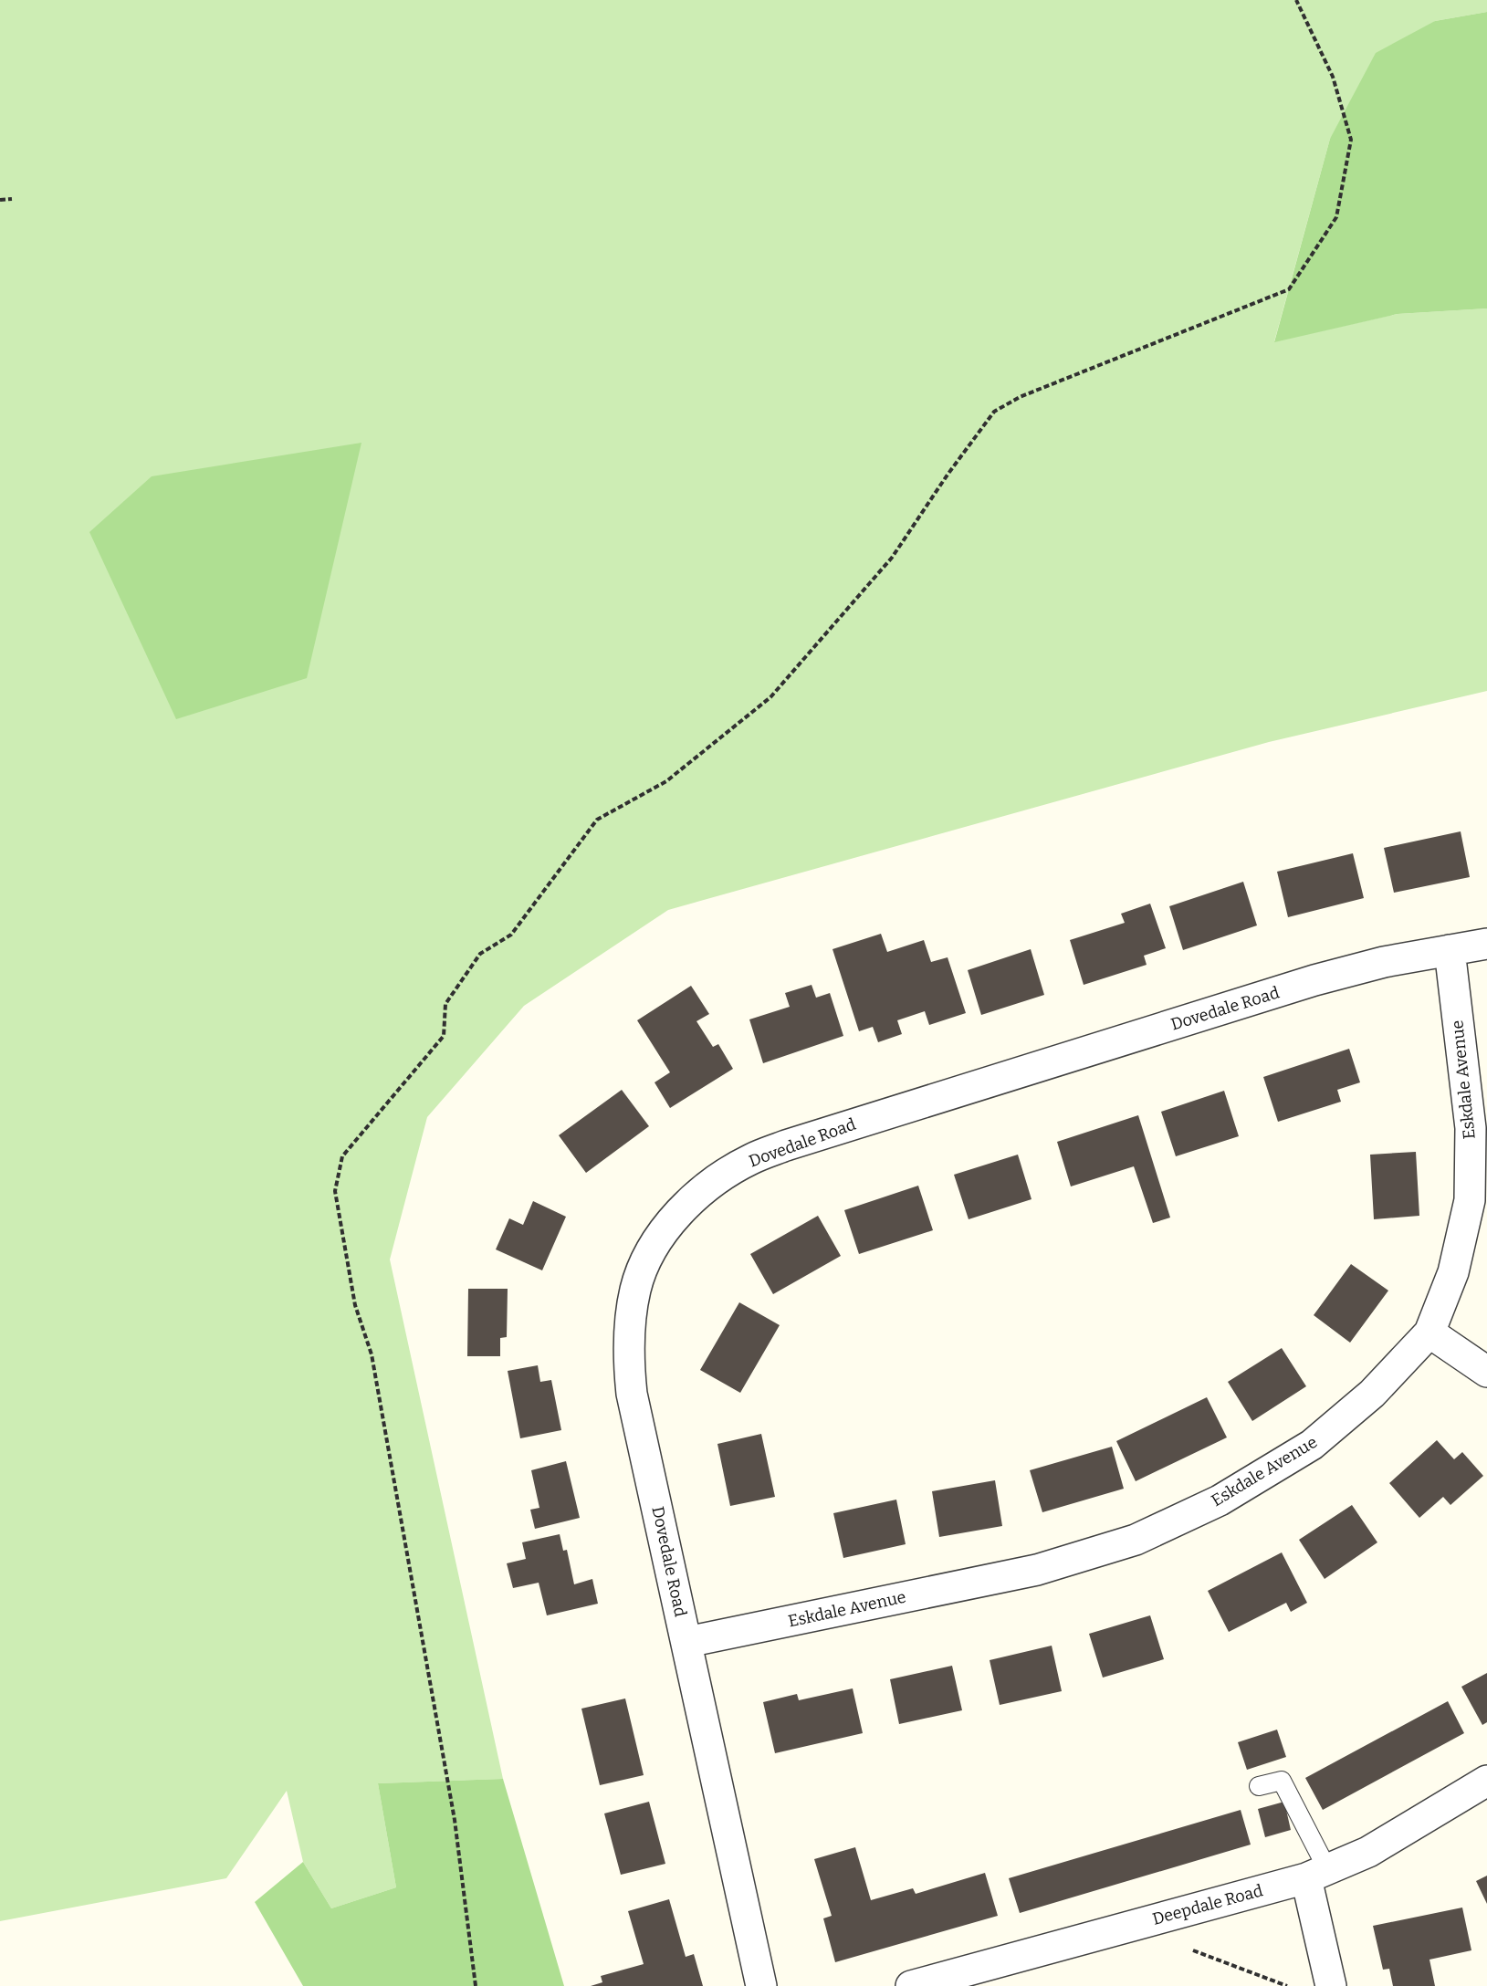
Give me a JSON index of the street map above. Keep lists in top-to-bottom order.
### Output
{
  "streets": {
    "street": ["Dovedale Road", "Eskdale Avenue", "Deepdale Road"]
  },
  "crossings": [
    ["Dovedale Road", "Eskdale Avenue"]
  ]
}
